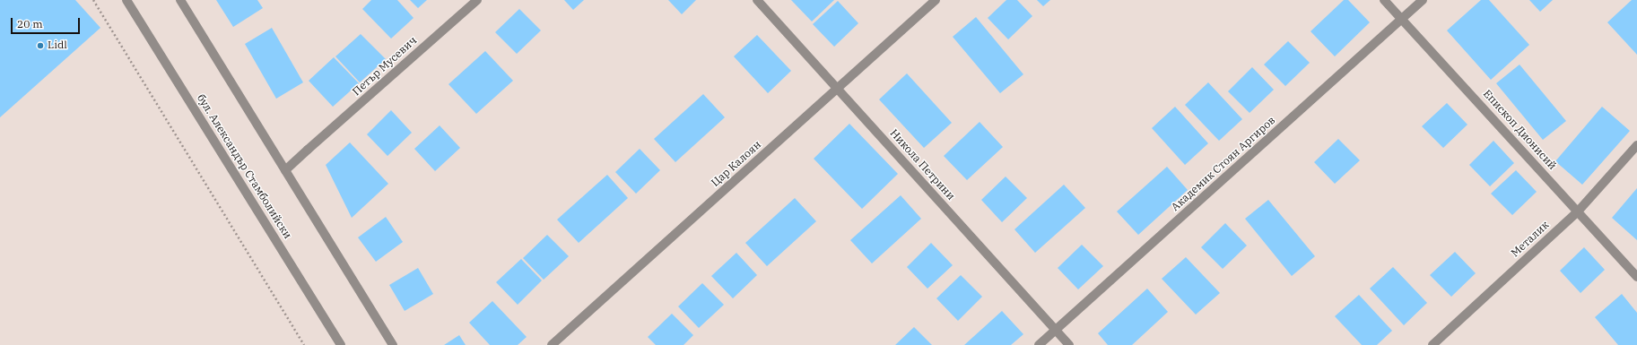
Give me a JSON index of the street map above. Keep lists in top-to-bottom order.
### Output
{
  "streets": {
    "street": [
      "Петър Мусевич",
      "Епископ Дионисий",
      "Цар Калоян",
      "Академик Стоян Аргиров",
      "Никола Петрини",
      "бул. Александър Стамболийски",
      "Металик"
    ]
  },
  "crossings": [
    ["Епископ Дионисий", "Академик Стоян Аргиров"],
    ["Епископ Дионисий", "Металик"],
    ["Цар Калоян", "Никола Петрини"],
    ["Академик Стоян Аргиров", "Никола Петрини"]
  ],
  "places": ["Lidl"],
  "scale_bar": "20 m"
}
